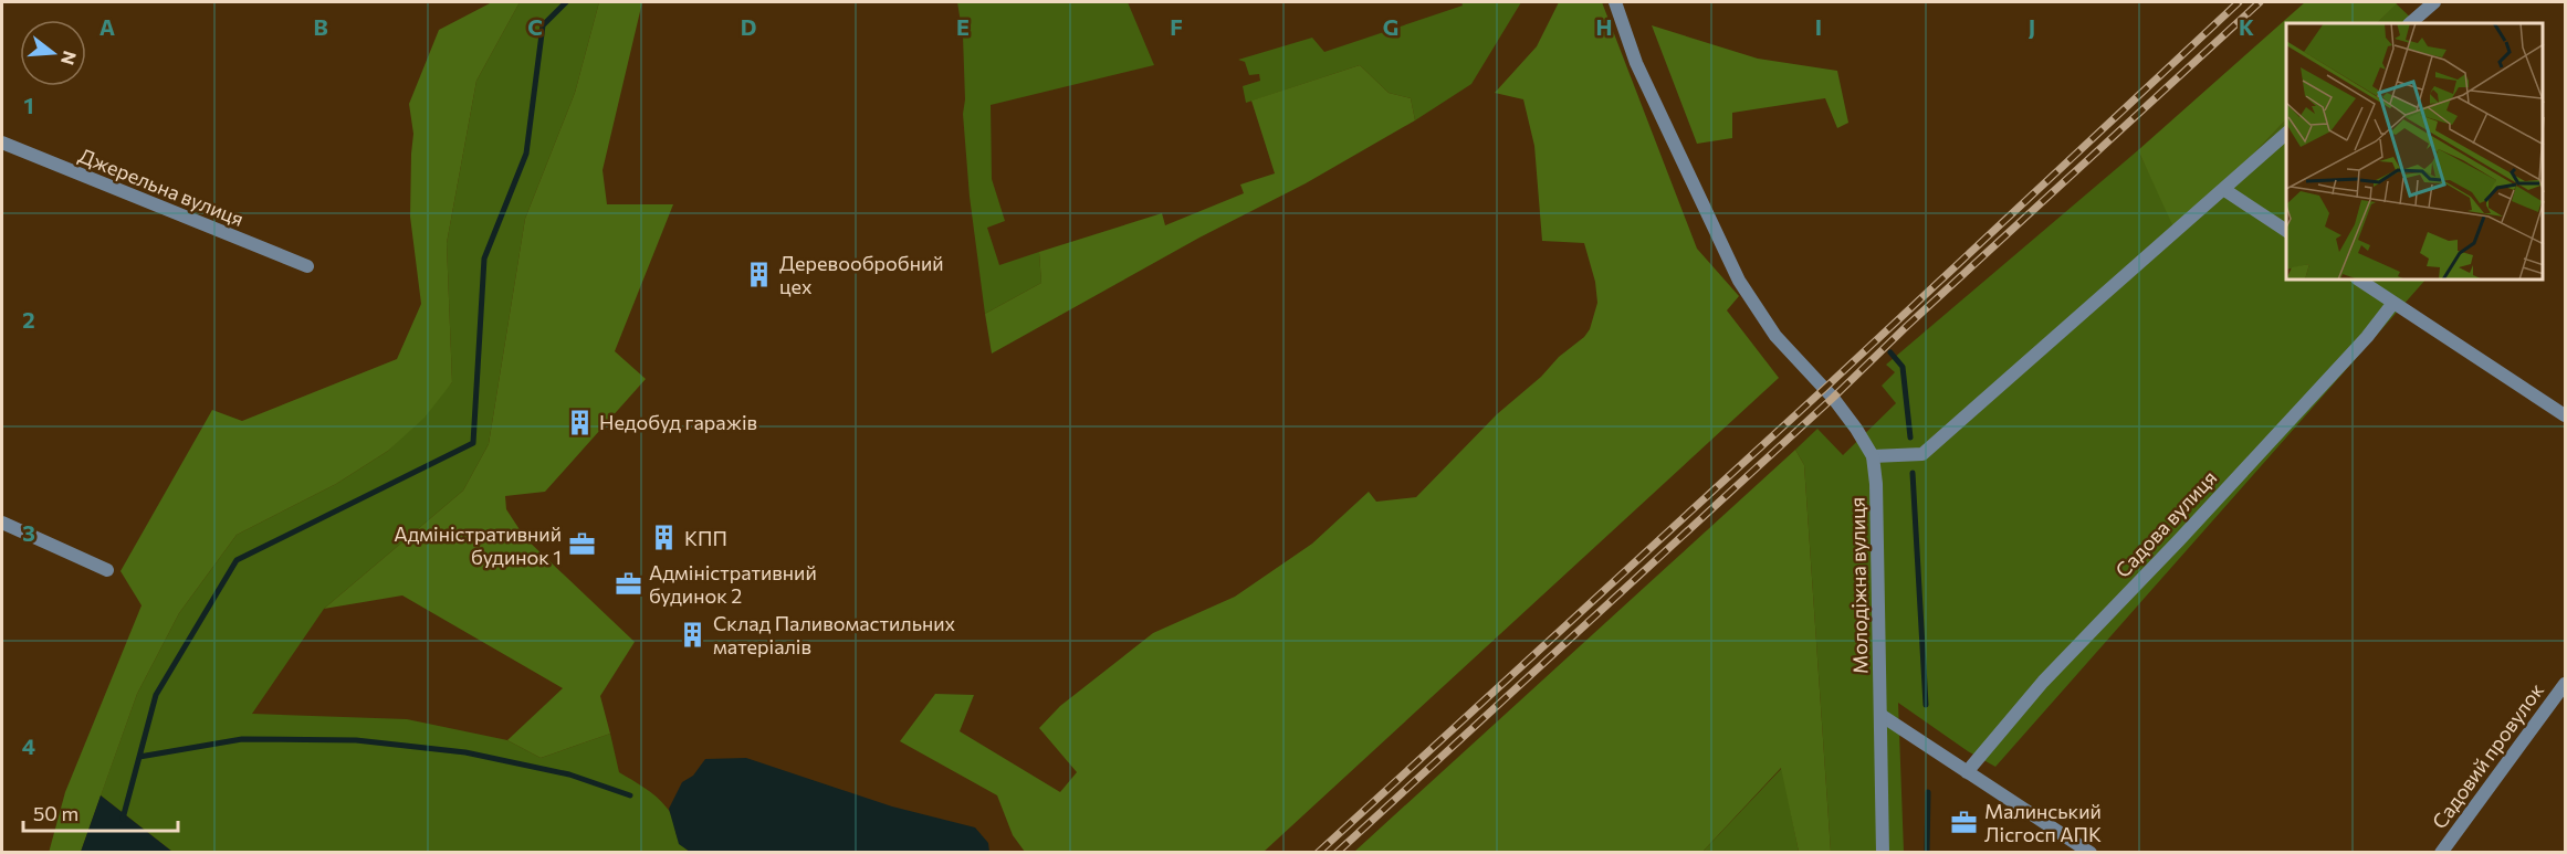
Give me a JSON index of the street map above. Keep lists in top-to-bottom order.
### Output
{
  "streets": {
    "street": [
      "Джерельна вулиця",
      "Садова вулиця",
      "Молодіжна вулиця",
      "Садовий провулок"
    ]
  },
  "places": {
    "building": [
      "Деревообробний цех",
      "Недобуд гаражів",
      "КПП",
      "Склад Паливомастильних матеріалів"
    ],
    "office": ["Адміністративний будинок 1", "Адміністративний будинок 2", "Малинський Лісгосп АПК"]
  },
  "scale_bar": "50 m",
  "north": "right",
  "grid": {
    "columns": [
      "A",
      "B",
      "C",
      "D",
      "E",
      "F",
      "G",
      "H",
      "I",
      "J",
      "K"
    ],
    "rows": [
      "1",
      "2",
      "3",
      "4"
    ]
  }
}
